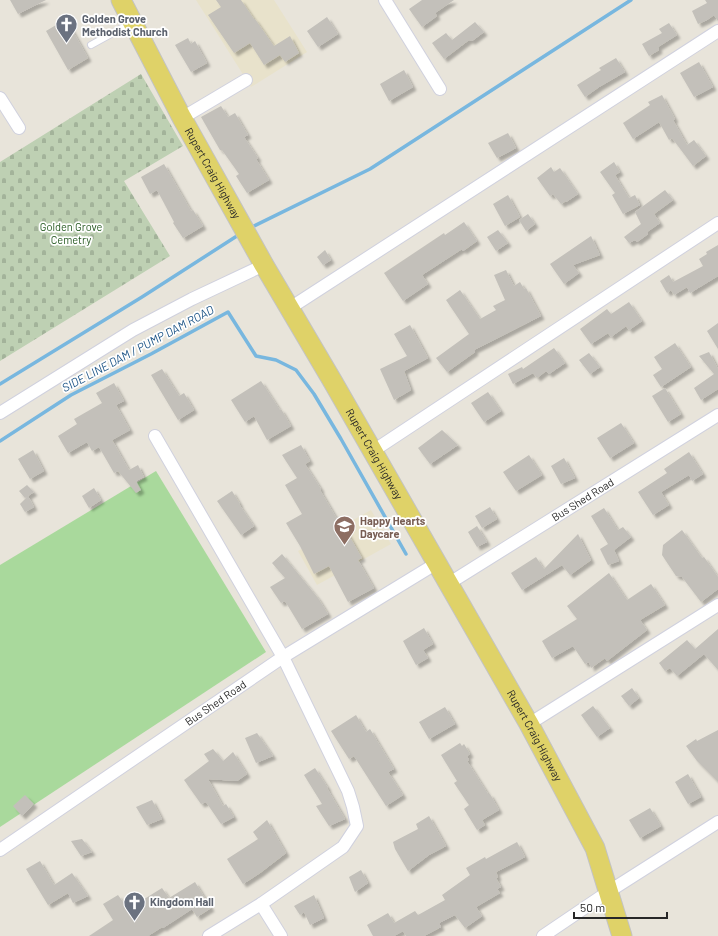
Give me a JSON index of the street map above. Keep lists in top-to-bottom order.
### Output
{
  "streets": {
    "main road": ["Rupert Craig Highway"],
    "street": ["Bus Shed Road"]
  },
  "crossings": [
    ["Rupert Craig Highway", "Bus Shed Road"]
  ],
  "water": ["SIDE LINE DAM / PUMP DAM ROAD"],
  "parks": ["Golden Grove Cemetry"],
  "places": {
    "church": ["Golden Grove Methodist Church", "Kingdom Hall"],
    "school or university": ["Happy Hearts Daycare"]
  },
  "scale_bar": "50 m"
}
